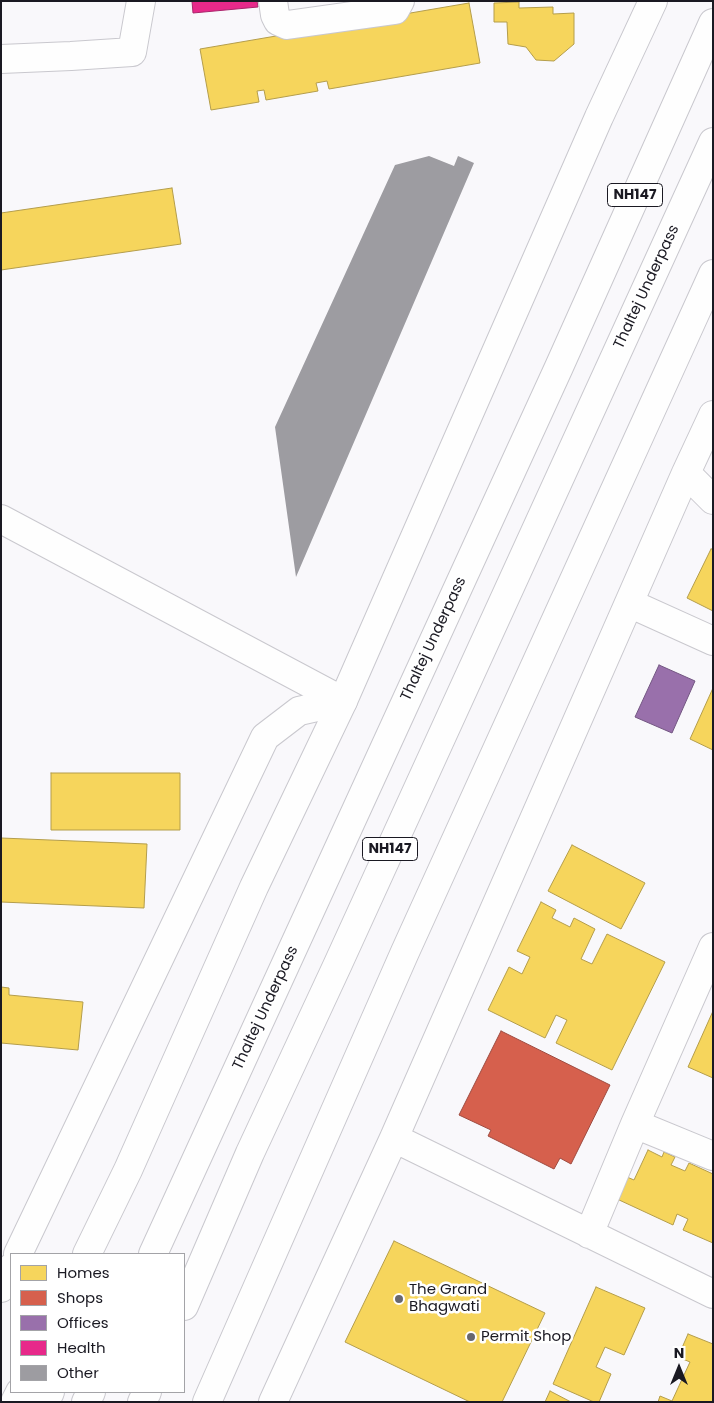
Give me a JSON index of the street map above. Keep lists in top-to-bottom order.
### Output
{
  "streets": {
    "main road": ["NH147", "Thaltej Underpass"]
  },
  "places": ["The Grand Bhagwati", "Permit Shop"],
  "legend": [
    "Homes",
    "Shops",
    "Offices",
    "Health",
    "Other"
  ],
  "north": "top"
}
